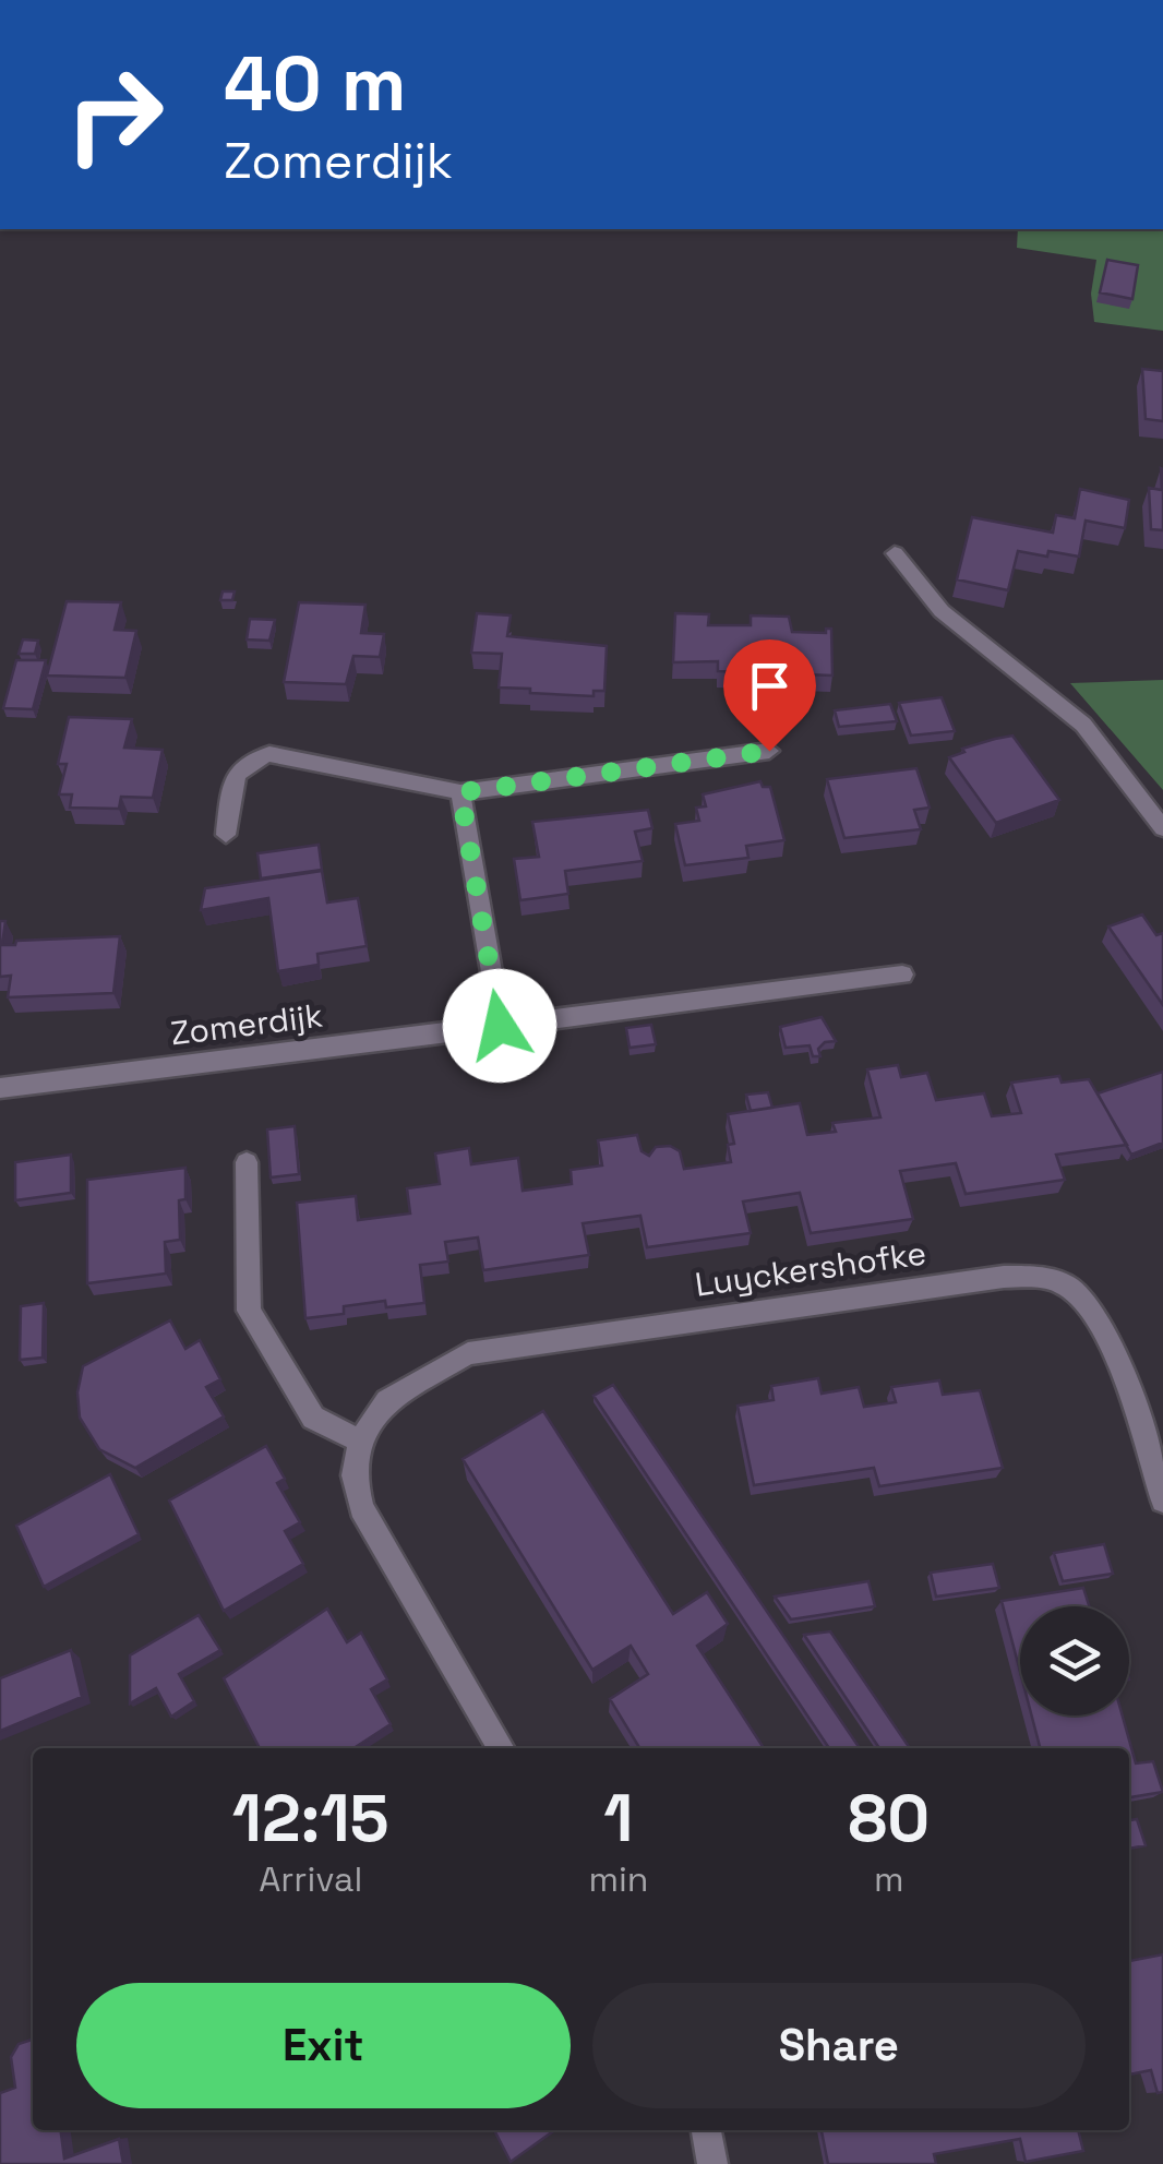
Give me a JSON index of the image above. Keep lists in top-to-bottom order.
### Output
{
  "streets": {
    "street": ["Zomerdijk", "Luyckershofke"]
  },
  "page": {
    "turn": ["40 m", "Zomerdijk"],
    "eta": [
      "12:15",
      "Arrival",
      "1",
      "min",
      "80",
      "m"
    ],
    "buttons": ["Exit", "Share"]
  }
}
